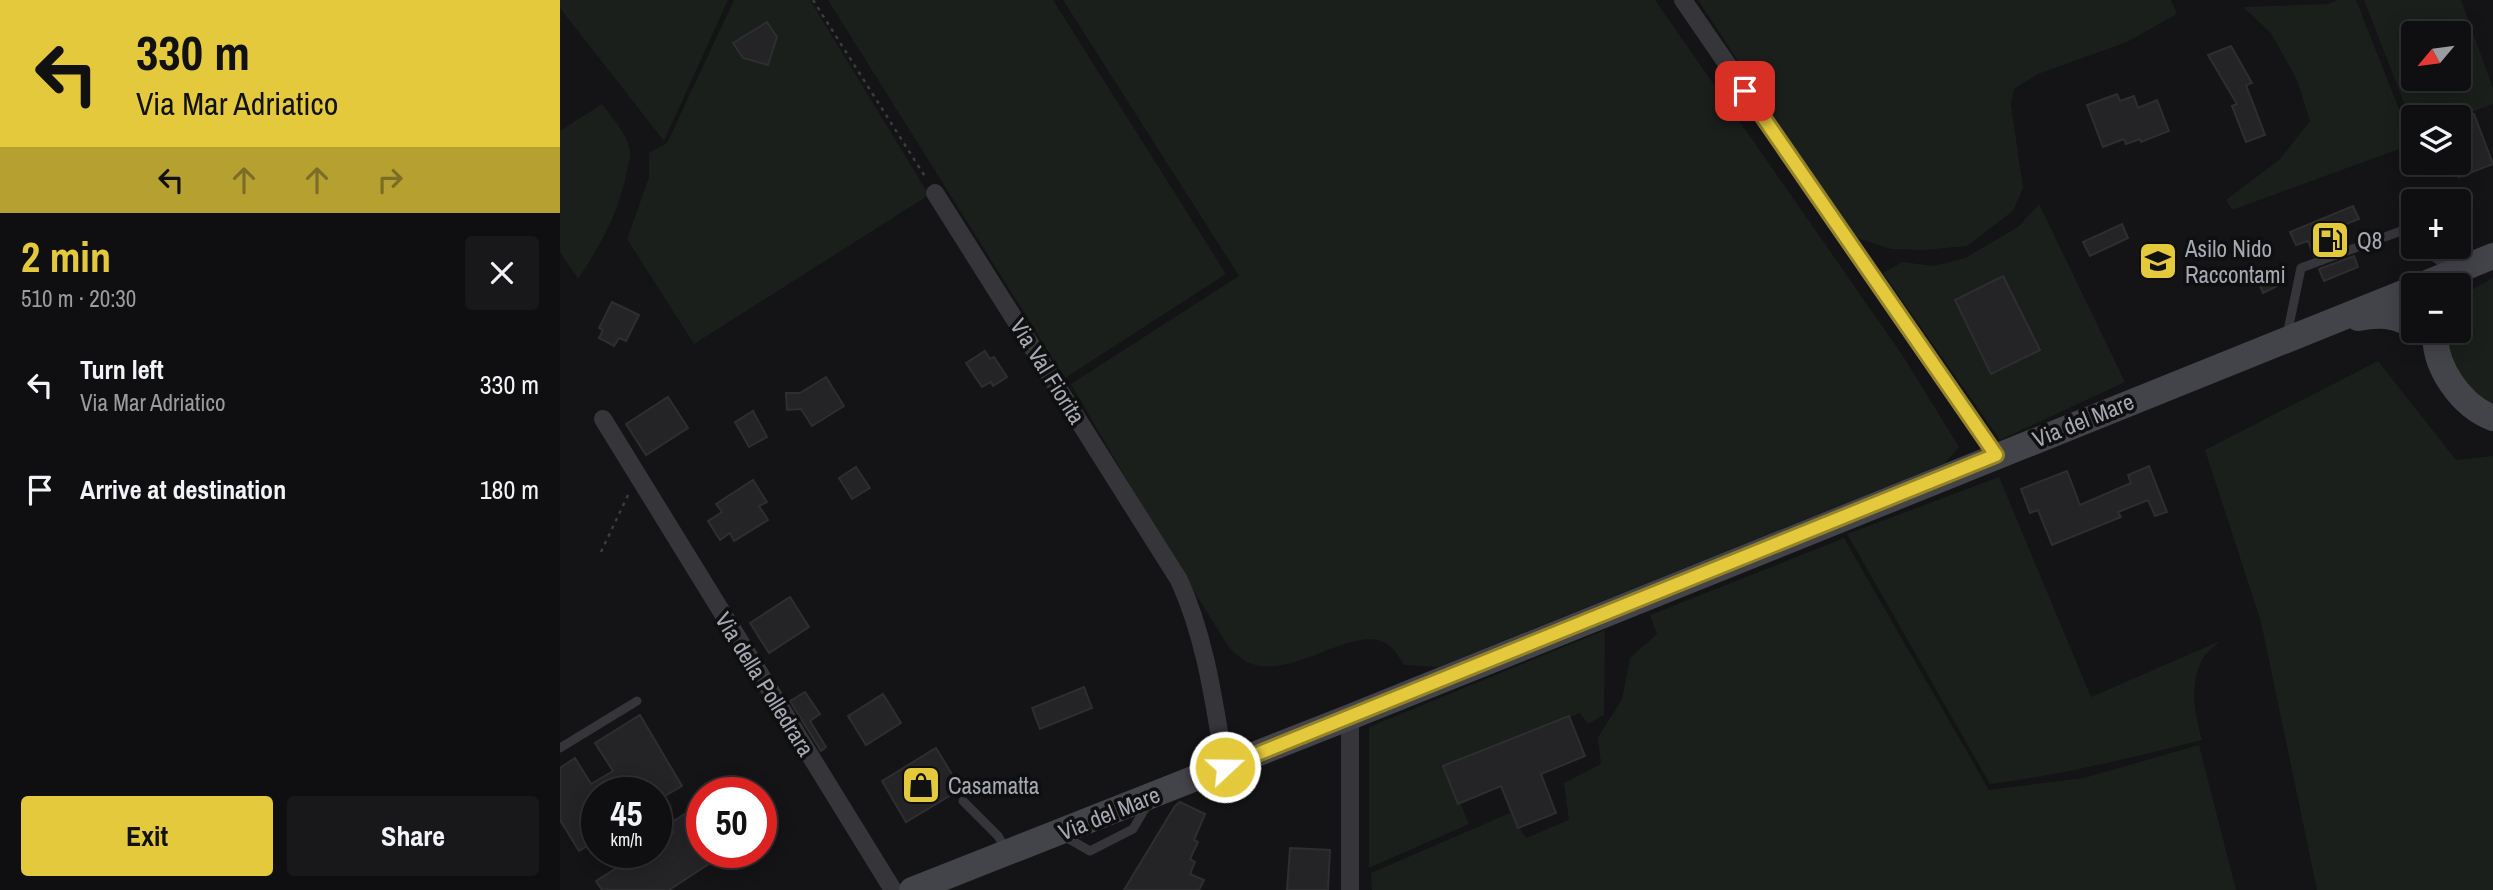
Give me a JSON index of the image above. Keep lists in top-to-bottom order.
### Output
{
  "streets": {
    "main road": ["Via del Mare"],
    "street": ["Via Val Fiorita", "Via della Polledrara"]
  },
  "crossings": [
    ["Via Val Fiorita", "Via del Mare"]
  ],
  "places": {
    "fuel station": ["Q8"],
    "school or university": ["Asilo Nido Raccontami"],
    "shop": ["Casamatta"]
  },
  "north": "bottom left",
  "page": {
    "turn": ["330 m", "Via Mar Adriatico"],
    "map_buttons": ["+", "−"],
    "heading": ["2 min", "510 m · 20:30"],
    "list": [
      {
        "name": "Turn left",
        "note": "Via Mar Adriatico",
        "value": "330 m"
      },
      {
        "name": "Arrive at destination",
        "value": "180 m"
      }
    ],
    "speed": "45 km/h",
    "limit": "50",
    "buttons": ["Exit", "Share"]
  }
}
